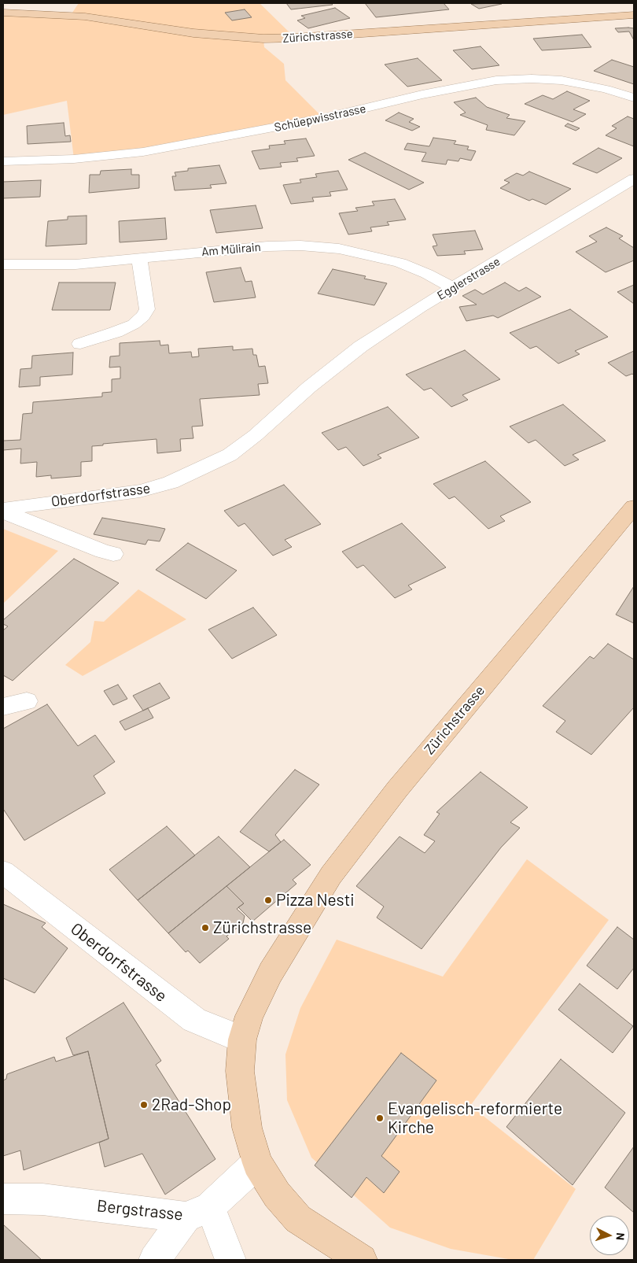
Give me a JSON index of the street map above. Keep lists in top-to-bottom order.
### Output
{
  "streets": {
    "main road": ["Zürichstrasse"],
    "street": [
      "Schüepwisstrasse",
      "Am Mülirain",
      "Egglerstrasse",
      "Oberdorfstrasse",
      "Bergstrasse"
    ]
  },
  "crossings": [
    ["Zürichstrasse", "Oberdorfstrasse"],
    ["Am Mülirain", "Egglerstrasse"],
    ["Egglerstrasse", "Oberdorfstrasse"]
  ],
  "places": [
    "Pizza Nesti",
    "Zürichstrasse",
    "2Rad-Shop",
    "Evangelisch-reformierte Kirche"
  ],
  "north": "right"
}
